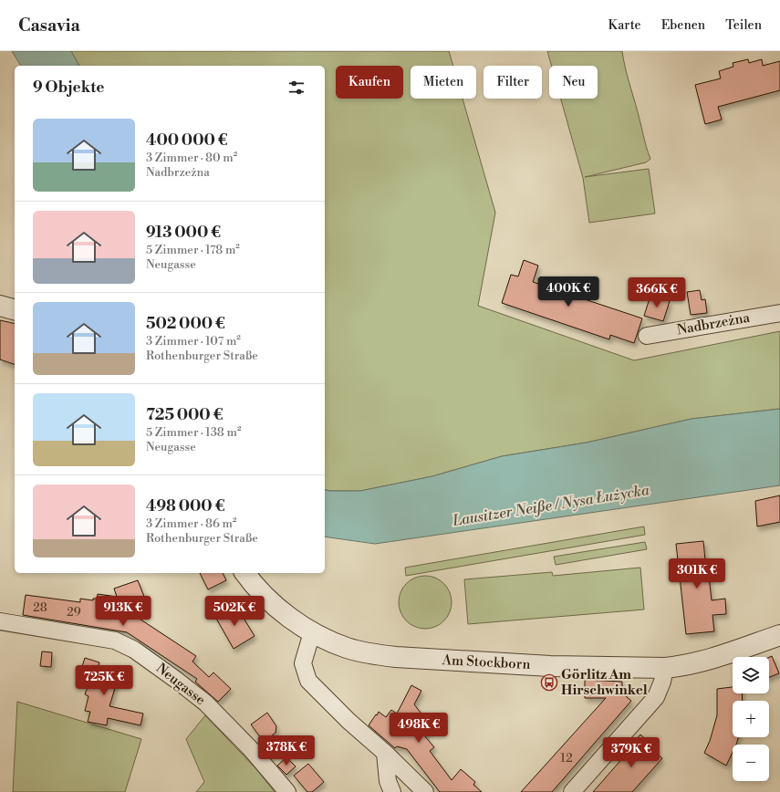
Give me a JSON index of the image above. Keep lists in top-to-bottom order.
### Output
{
  "streets": {
    "street": ["Nadbrzeżna", "Am Stockborn", "Neugasse"]
  },
  "water": ["Lausitzer Neiße / Nysa Łużycka"],
  "places": {
    "bus stop": ["Görlitz Am Hirschwinkel"]
  },
  "house_numbers": ["28", "29", "12"],
  "page": {
    "header": "Casavia",
    "nav": ["Karte", "Ebenen", "Teilen"],
    "chip": [
      "Kaufen",
      "Mieten",
      "Filter",
      "Neu"
    ],
    "heading": "9 Objekte",
    "list": [
      {
        "name": "400 000 €",
        "note": "3 Zimmer · 80 m² · Nadbrzeżna"
      },
      {
        "name": "913 000 €",
        "note": "5 Zimmer · 178 m² · Neugasse"
      },
      {
        "name": "502 000 €",
        "note": "3 Zimmer · 107 m² · Rothenburger Straße"
      },
      {
        "name": "725 000 €",
        "note": "5 Zimmer · 138 m² · Neugasse"
      },
      {
        "name": "498 000 €",
        "note": "3 Zimmer · 86 m² · Rothenburger Straße"
      }
    ],
    "price": [
      "400K €",
      "366K €",
      "301K €",
      "913K €",
      "502K €",
      "725K €",
      "498K €",
      "378K €",
      "379K €"
    ],
    "map_buttons": ["+", "−"]
  }
}
